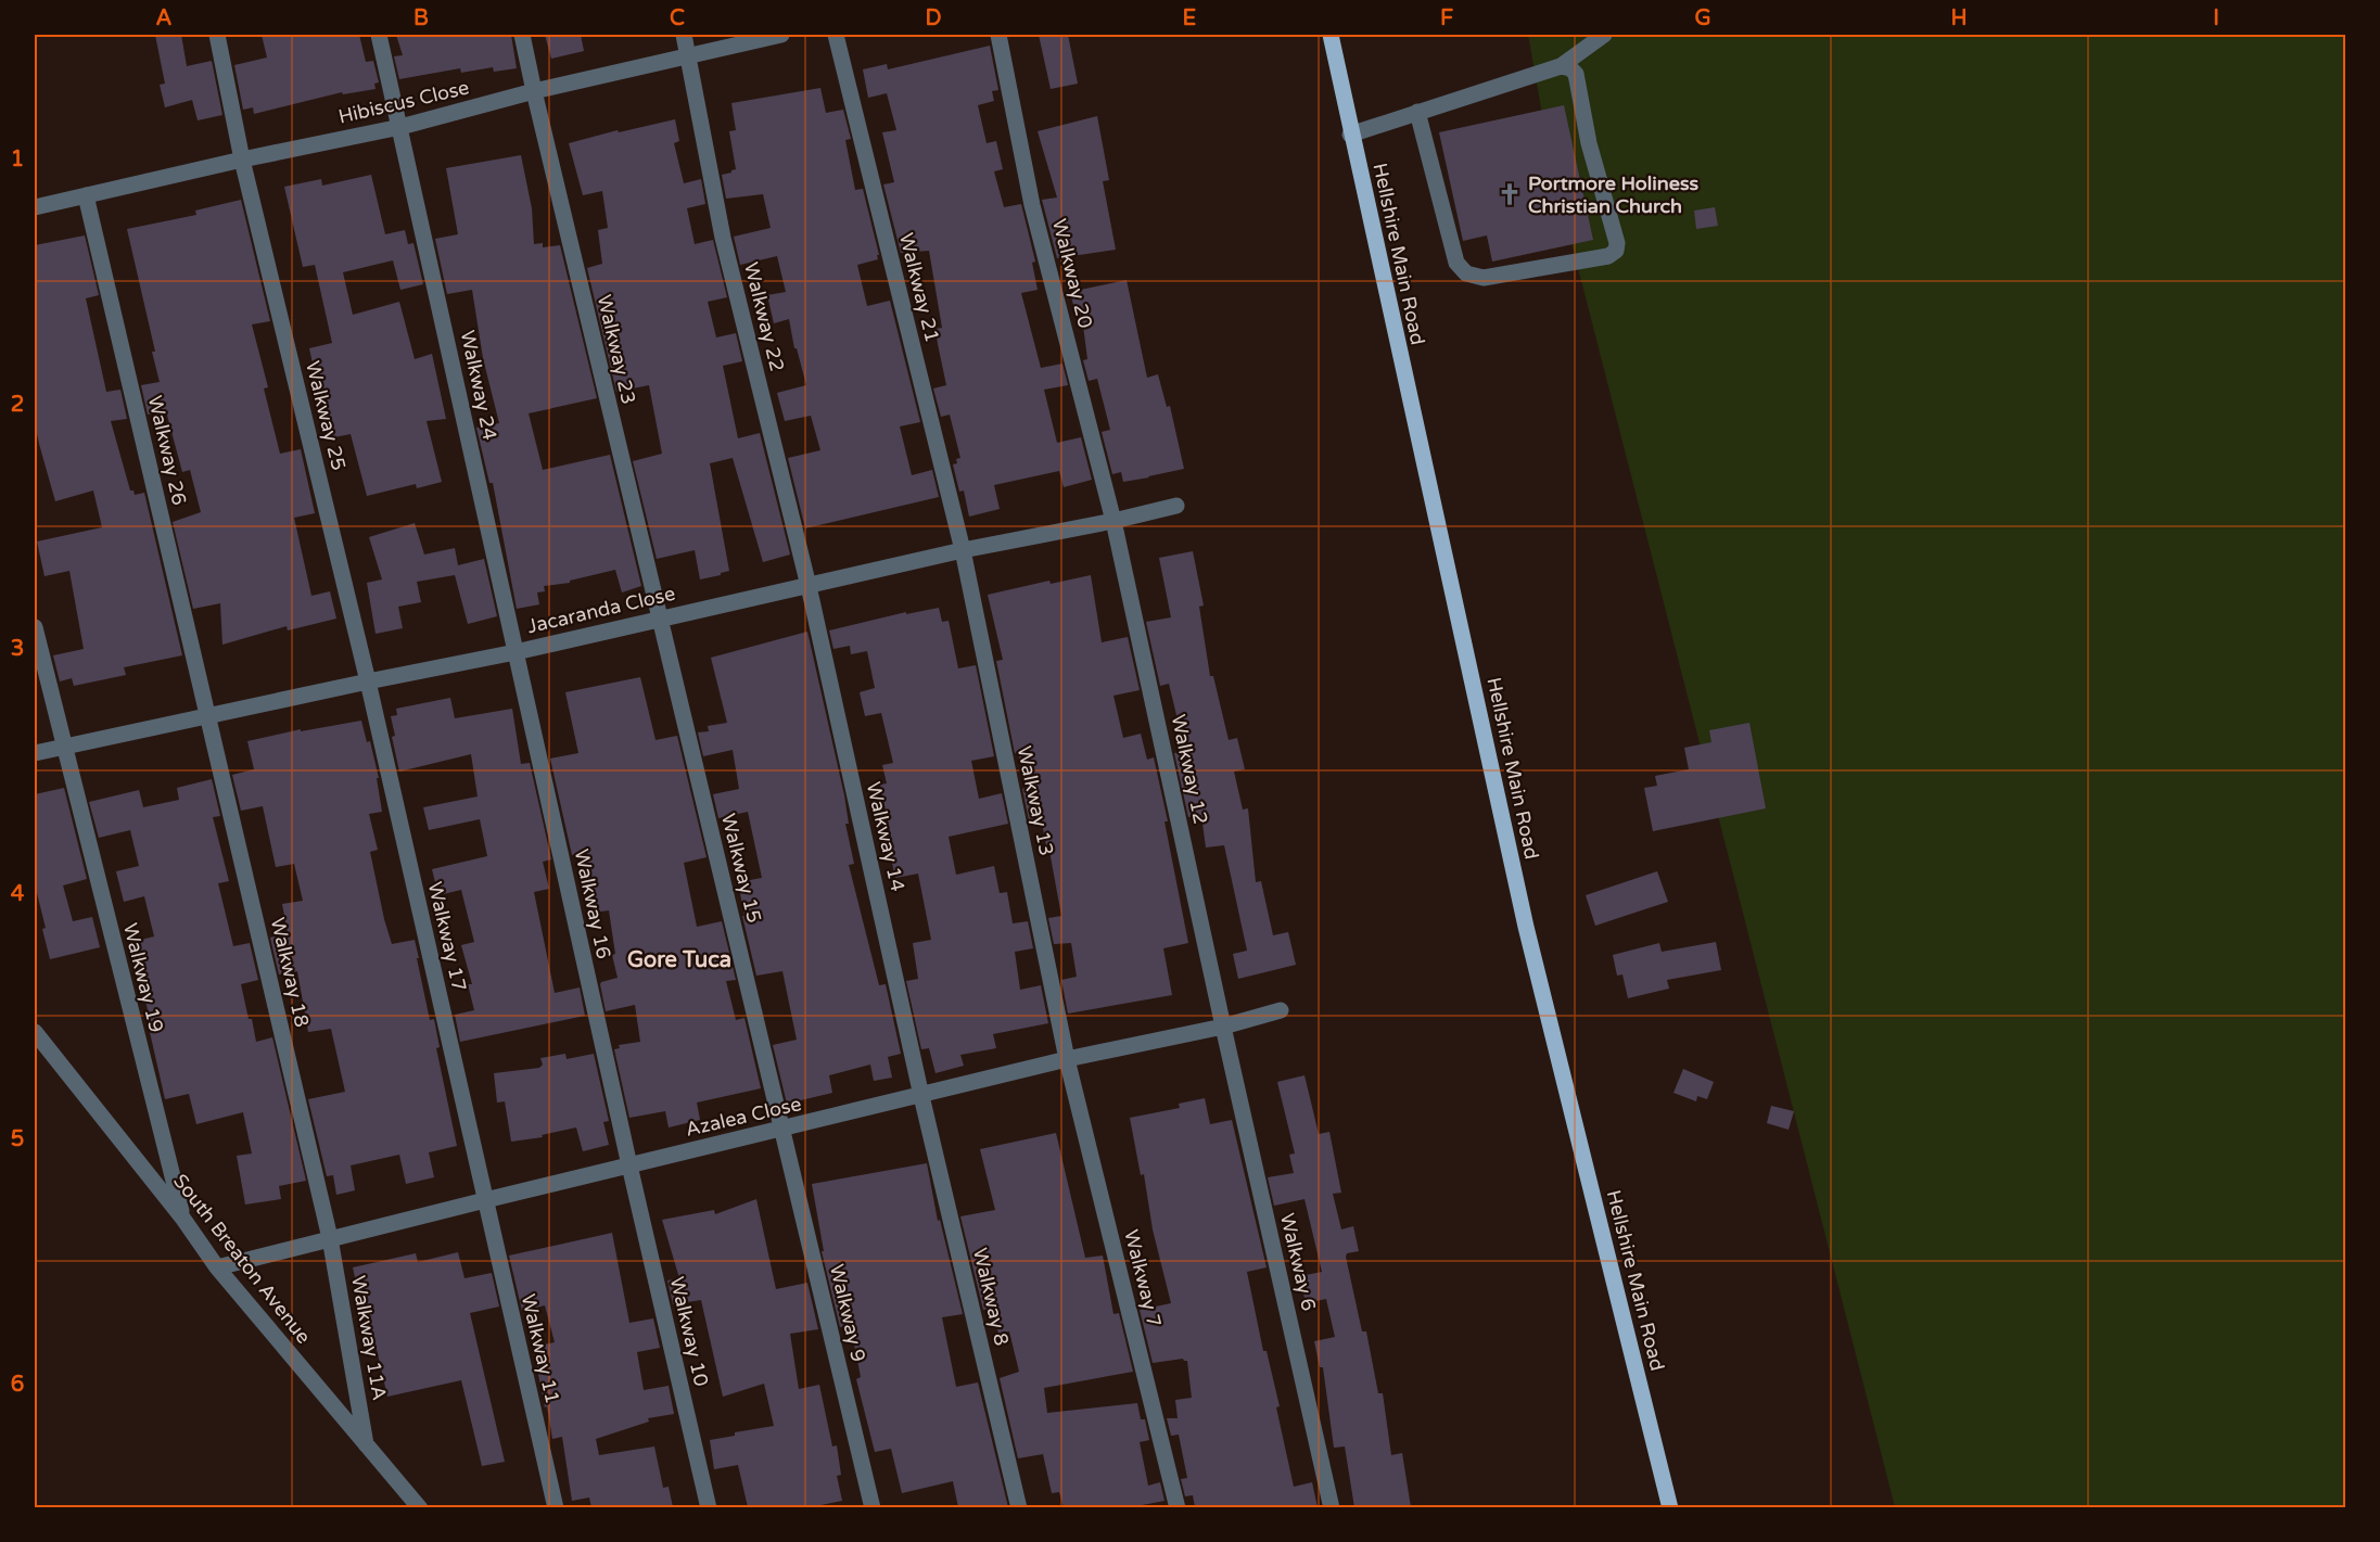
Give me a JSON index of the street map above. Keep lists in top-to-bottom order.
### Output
{
  "streets": {
    "main road": ["Hellshire Main Road"],
    "street": [
      "Hibiscus Close",
      "Walkway 20",
      "Walkway 21",
      "Walkway 22",
      "Walkway 23",
      "Walkway 24",
      "Walkway 25",
      "Walkway 26",
      "Jacaranda Close",
      "Walkway 12",
      "Walkway 13",
      "Walkway 14",
      "Walkway 15",
      "Walkway 16",
      "Walkway 17",
      "Walkway 18",
      "Walkway 19",
      "Azalea Close",
      "South Breaton Avenue",
      "Walkway 6",
      "Walkway 7",
      "Walkway 8",
      "Walkway 9",
      "Walkway 10",
      "Walkway 11A",
      "Walkway 11"
    ]
  },
  "crossings": [
    ["Hibiscus Close", "Walkway 22"],
    ["Hibiscus Close", "Walkway 23"],
    ["Hibiscus Close", "Walkway 24"],
    ["Hibiscus Close", "Walkway 25"],
    ["Hibiscus Close", "Walkway 26"],
    ["Walkway 20", "Jacaranda Close"],
    ["Walkway 20", "Walkway 12"],
    ["Walkway 21", "Jacaranda Close"],
    ["Walkway 21", "Walkway 13"],
    ["Walkway 22", "Jacaranda Close"],
    ["Walkway 22", "Walkway 14"],
    ["Walkway 23", "Jacaranda Close"],
    ["Walkway 23", "Walkway 15"],
    ["Walkway 24", "Jacaranda Close"],
    ["Walkway 24", "Walkway 16"],
    ["Walkway 25", "Jacaranda Close"],
    ["Walkway 25", "Walkway 17"],
    ["Walkway 26", "Jacaranda Close"],
    ["Walkway 26", "Walkway 18"],
    ["Jacaranda Close", "Walkway 12"],
    ["Jacaranda Close", "Walkway 13"],
    ["Jacaranda Close", "Walkway 14"],
    ["Jacaranda Close", "Walkway 15"],
    ["Jacaranda Close", "Walkway 16"],
    ["Jacaranda Close", "Walkway 17"],
    ["Jacaranda Close", "Walkway 18"],
    ["Jacaranda Close", "Walkway 19"],
    ["Walkway 12", "Azalea Close"],
    ["Walkway 12", "Walkway 6"],
    ["Walkway 13", "Azalea Close"],
    ["Walkway 13", "Walkway 7"],
    ["Walkway 14", "Azalea Close"],
    ["Walkway 14", "Walkway 8"],
    ["Walkway 15", "Azalea Close"],
    ["Walkway 15", "Walkway 9"],
    ["Walkway 16", "Azalea Close"],
    ["Walkway 16", "Walkway 10"],
    ["Walkway 17", "Azalea Close"],
    ["Walkway 17", "Walkway 11"],
    ["Walkway 18", "Azalea Close"],
    ["Walkway 18", "Walkway 11A"],
    ["Walkway 19", "South Breaton Avenue"],
    ["Azalea Close", "South Breaton Avenue"],
    ["Azalea Close", "Walkway 6"],
    ["Azalea Close", "Walkway 7"],
    ["Azalea Close", "Walkway 8"],
    ["Azalea Close", "Walkway 9"],
    ["Azalea Close", "Walkway 10"],
    ["Azalea Close", "Walkway 11A"],
    ["Azalea Close", "Walkway 11"],
    ["South Breaton Avenue", "Walkway 11A"]
  ],
  "districts": ["Gore Tuca"],
  "places": {
    "church": ["Portmore Holiness Christian Church"]
  },
  "grid": {
    "columns": [
      "A",
      "B",
      "C",
      "D",
      "E",
      "F",
      "G",
      "H",
      "I"
    ],
    "rows": [
      "1",
      "2",
      "3",
      "4",
      "5",
      "6"
    ]
  }
}
